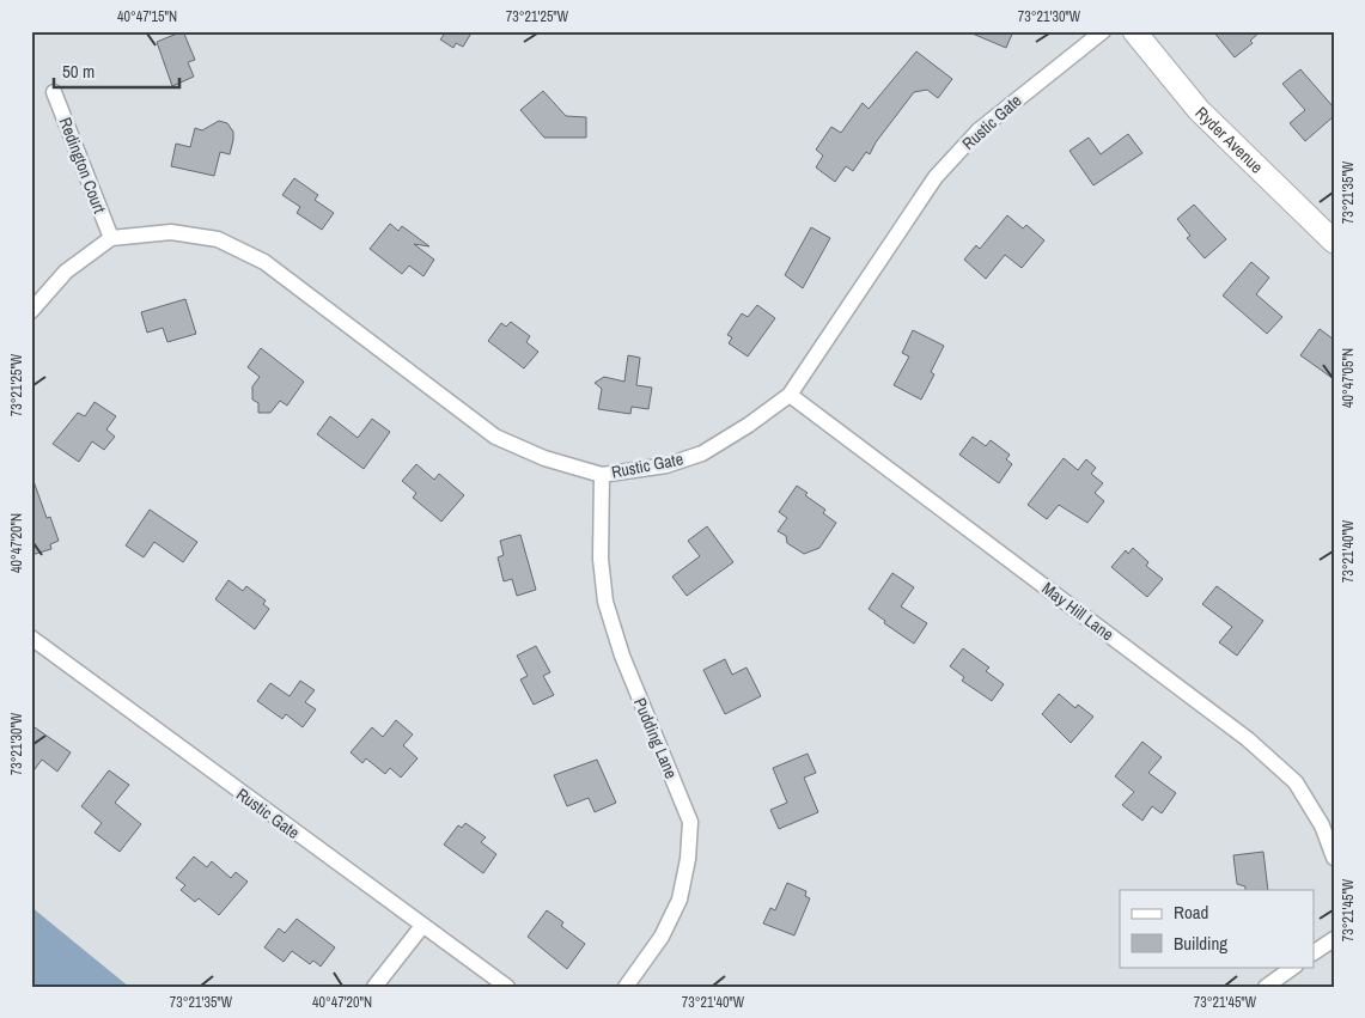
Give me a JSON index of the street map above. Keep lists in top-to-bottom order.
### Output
{
  "streets": {
    "street": [
      "Rustic Gate",
      "Ryder Avenue",
      "Redington Court",
      "May Hill Lane",
      "Pudding Lane"
    ]
  },
  "crossings": [
    ["Rustic Gate", "Redington Court"],
    ["Rustic Gate", "May Hill Lane"],
    ["Rustic Gate", "Pudding Lane"]
  ],
  "legend": ["Road", "Building"],
  "scale_bar": "50 m",
  "coordinates": [
    "40°47'15\"N",
    "73°21'25\"W",
    "73°21'30\"W",
    "73°21'35\"W",
    "40°47'05\"N",
    "40°47'20\"N",
    "73°21'40\"W",
    "73°21'45\"W"
  ]
}
